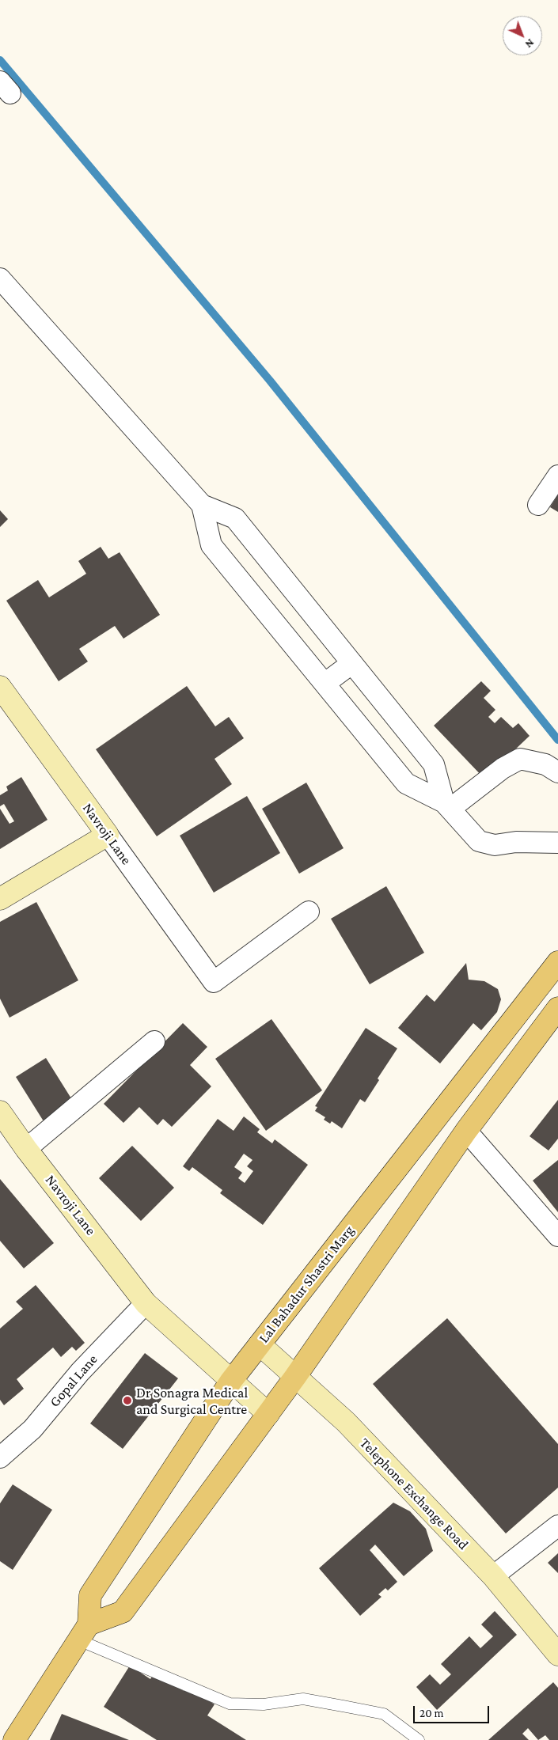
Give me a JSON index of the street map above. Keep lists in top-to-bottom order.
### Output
{
  "streets": {
    "main road": ["Lal Bahadur Shastri Marg"],
    "street": ["Navroji Lane", "Gopal Lane", "Telephone Exchange Road"]
  },
  "crossings": [
    ["Navroji Lane", "Lal Bahadur Shastri Marg"],
    ["Navroji Lane", "Gopal Lane"],
    ["Lal Bahadur Shastri Marg", "Telephone Exchange Road"]
  ],
  "places": ["Dr Sonagra Medical and Surgical Centre"],
  "scale_bar": "20 m",
  "north": "bottom right"
}
